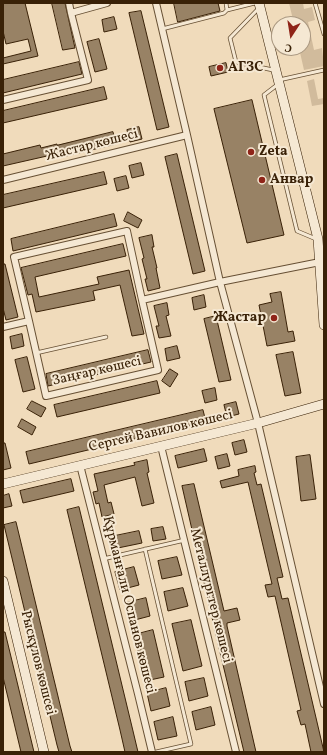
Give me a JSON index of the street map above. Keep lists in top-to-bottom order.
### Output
{
  "streets": {
    "street": [
      "Жастар көшесі",
      "Заңғар көшесі",
      "Сергей Вавилов көшесі",
      "Металлургтер көшесі",
      "Құрманғали Оспанов көшесі",
      "Рысқұлов көшсеі"
    ]
  },
  "crossings": [
    ["Сергей Вавилов көшесі", "Металлургтер көшесі"],
    ["Сергей Вавилов көшесі", "Құрманғали Оспанов көшесі"]
  ],
  "places": [
    "АГЗС",
    "Zeta",
    "Анвар",
    "Жастар"
  ],
  "north": "bottom"
}
